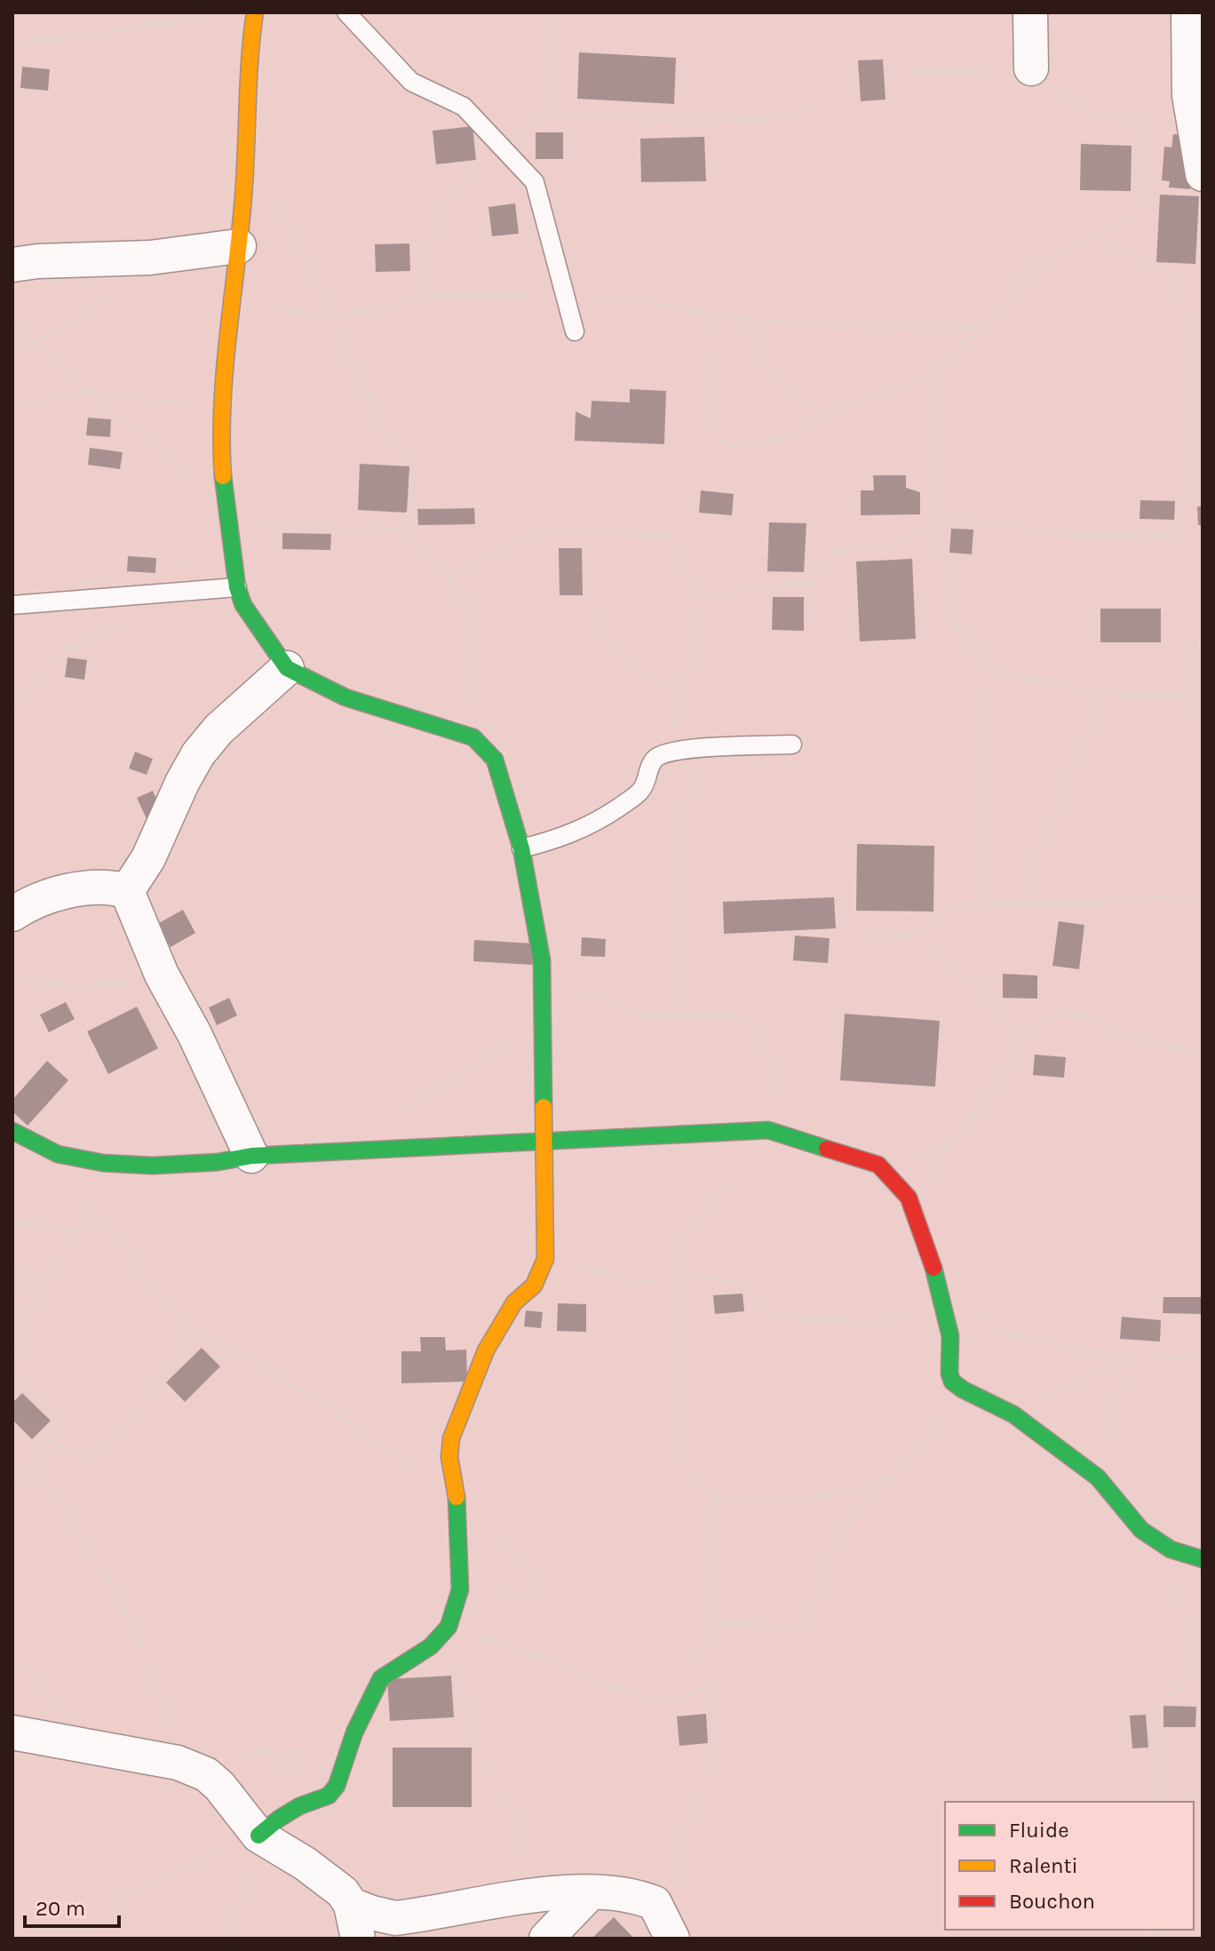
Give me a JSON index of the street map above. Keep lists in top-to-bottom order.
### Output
{
  "legend": ["Fluide", "Ralenti", "Bouchon"],
  "scale_bar": "20 m"
}
